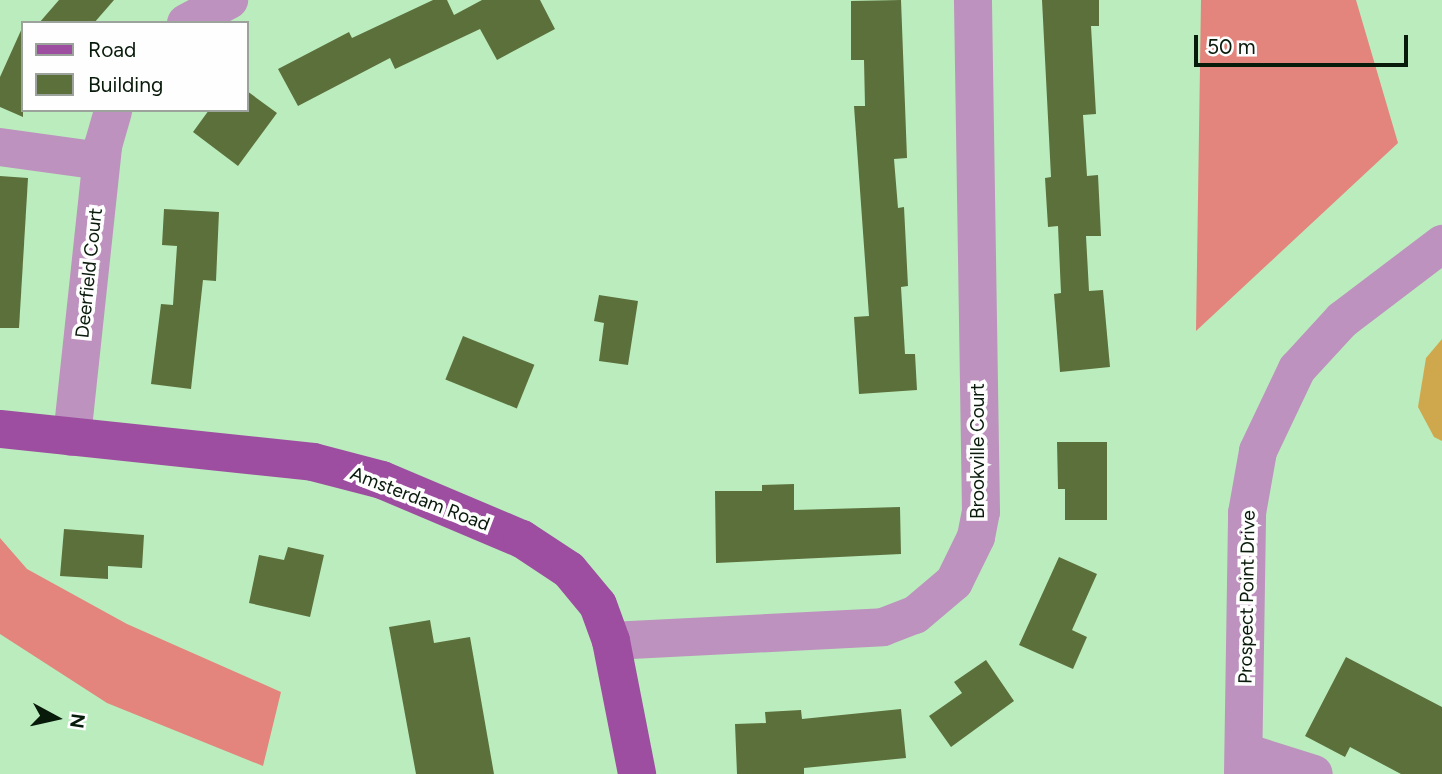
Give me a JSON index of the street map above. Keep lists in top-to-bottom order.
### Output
{
  "streets": {
    "main road": ["Amsterdam Road"],
    "street": ["Deerfield Court", "Brookville Court", "Prospect Point Drive"]
  },
  "crossings": [
    ["Deerfield Court", "Amsterdam Road"],
    ["Brookville Court", "Amsterdam Road"]
  ],
  "legend": ["Road", "Building"],
  "scale_bar": "50 m",
  "north": "right"
}
